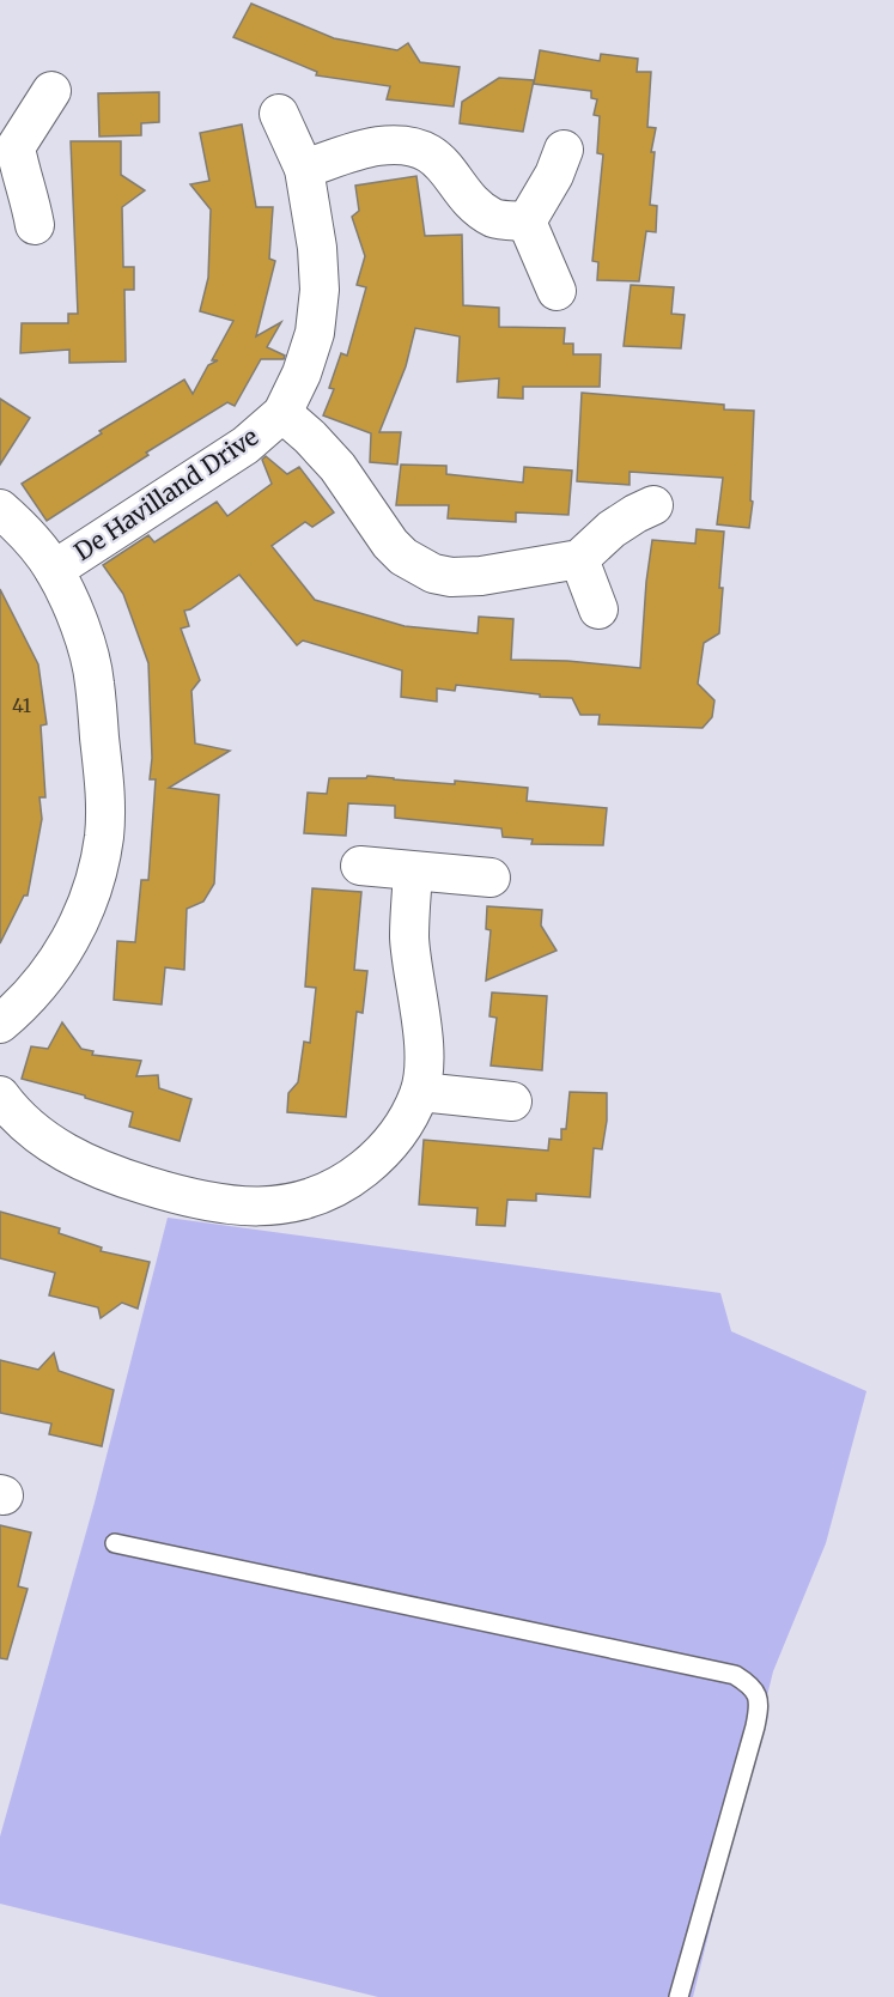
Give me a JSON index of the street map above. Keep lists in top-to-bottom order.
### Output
{
  "streets": {
    "street": ["De Havilland Drive"]
  },
  "house_numbers": ["41"]
}
